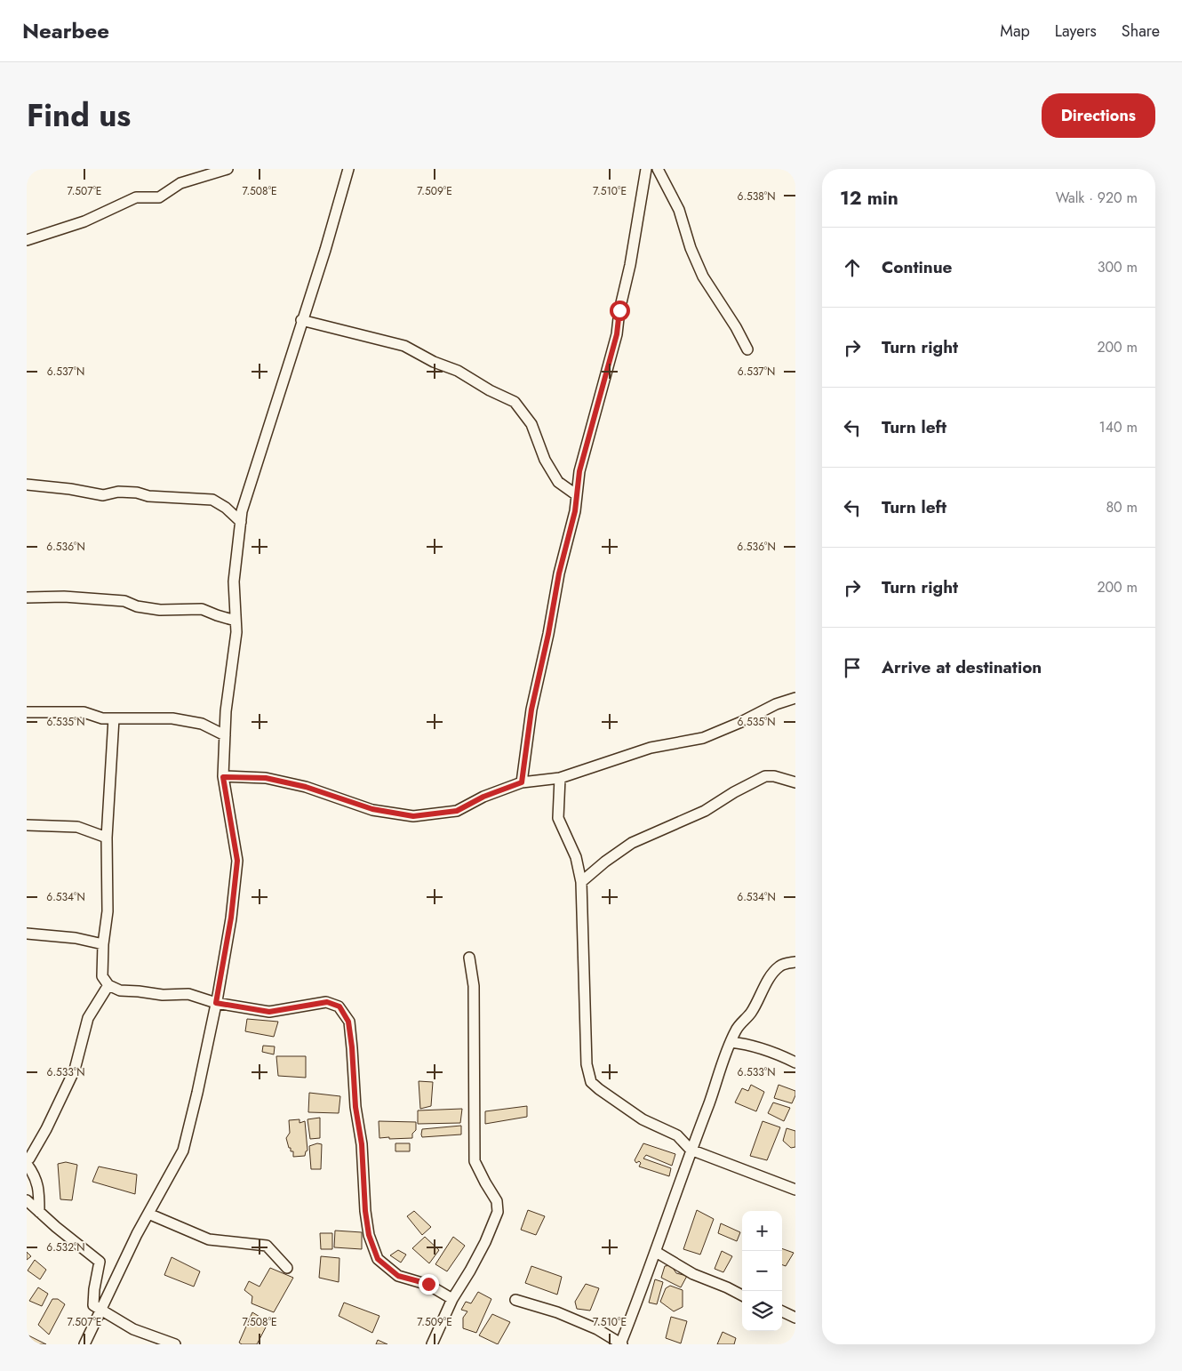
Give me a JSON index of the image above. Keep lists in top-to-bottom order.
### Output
{
  "page": {
    "header": "Nearbee",
    "nav": ["Map", "Layers", "Share"],
    "title": "Find us",
    "buttons": "Directions",
    "heading": ["12 min", "Walk · 920 m"],
    "list": [
      ["Continue", "300 m"],
      ["Turn right", "200 m"],
      ["Turn left", "140 m"],
      ["Turn left", "80 m"],
      ["Turn right", "200 m"],
      "Arrive at destination"
    ],
    "map_buttons": ["+", "−"]
  },
  "coordinates": [
    "7.507°E",
    "7.508°E",
    "7.509°E",
    "7.510°E",
    "6.538°N",
    "6.537°N",
    "6.536°N",
    "6.535°N",
    "6.534°N",
    "6.533°N",
    "6.532°N"
  ]
}
